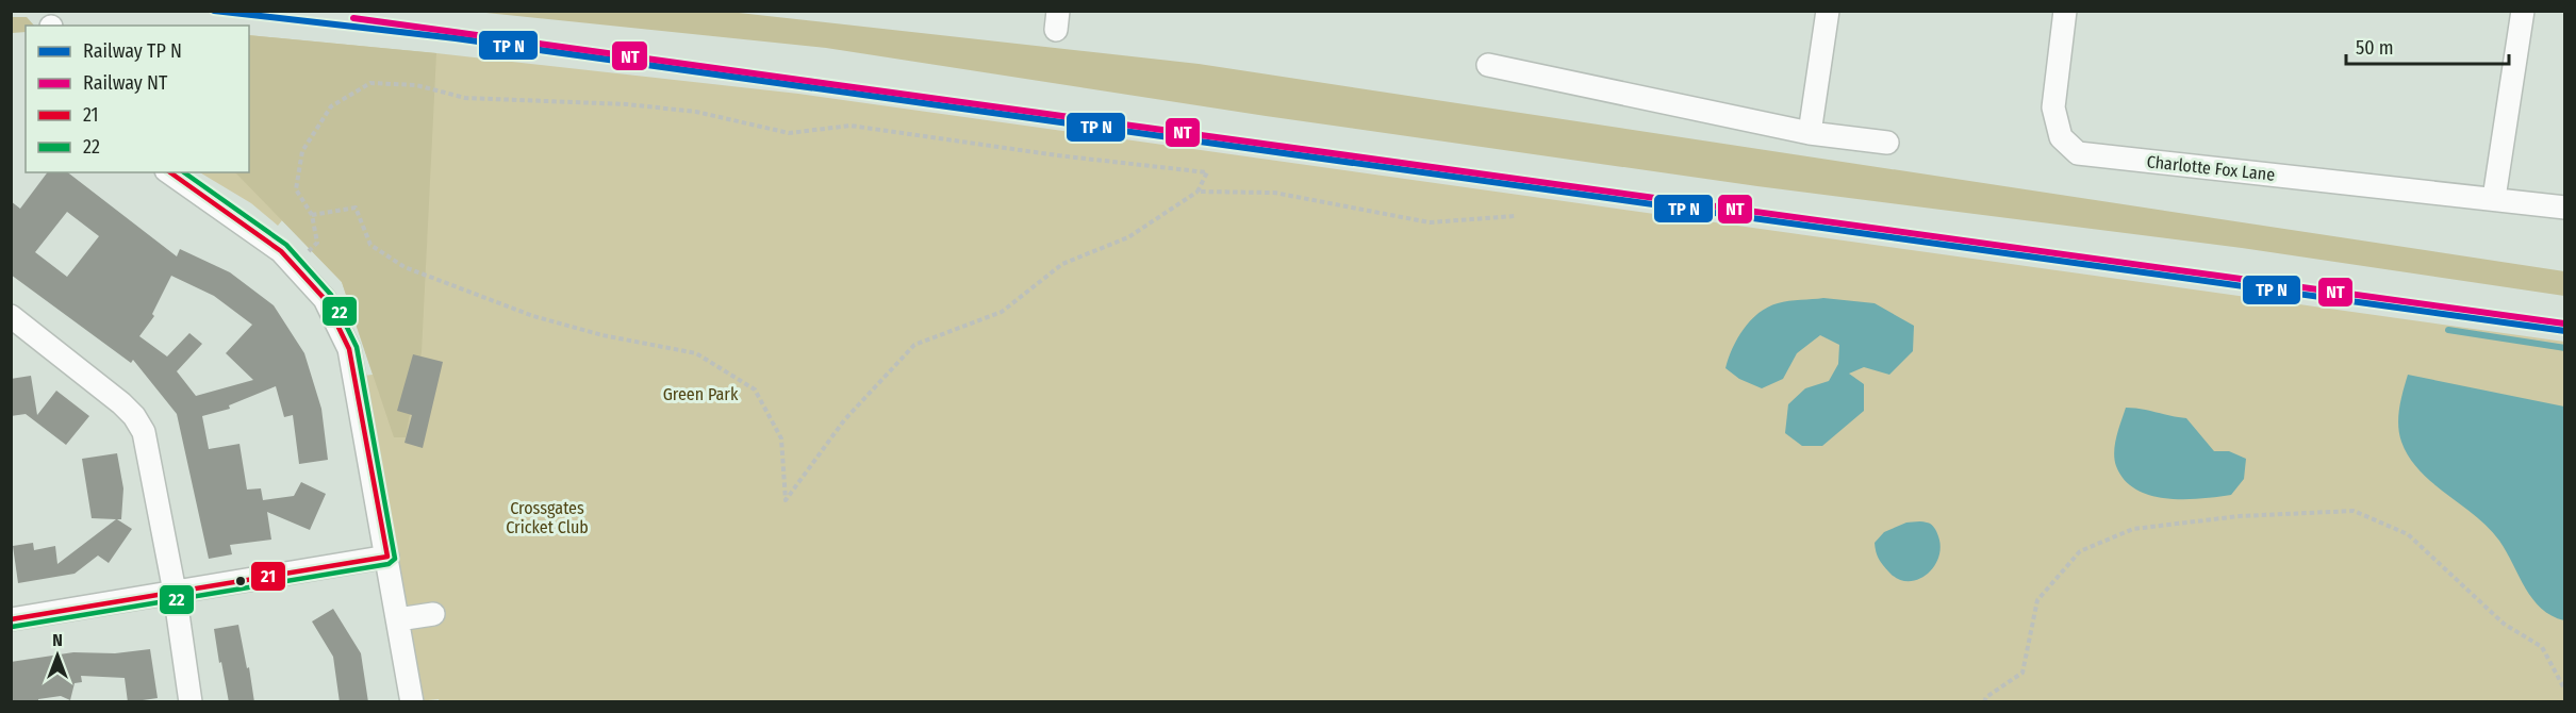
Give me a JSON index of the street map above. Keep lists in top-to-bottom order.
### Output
{
  "streets": {
    "street": ["Charlotte Fox Lane"]
  },
  "parks": ["Green Park", "Crossgates Cricket Club"],
  "lines": ["rail line NT", "transit line 21", "transit line 22"],
  "legend": [
    "Railway TP N",
    "Railway NT",
    "21",
    "22"
  ],
  "scale_bar": "50 m",
  "north": "top"
}
